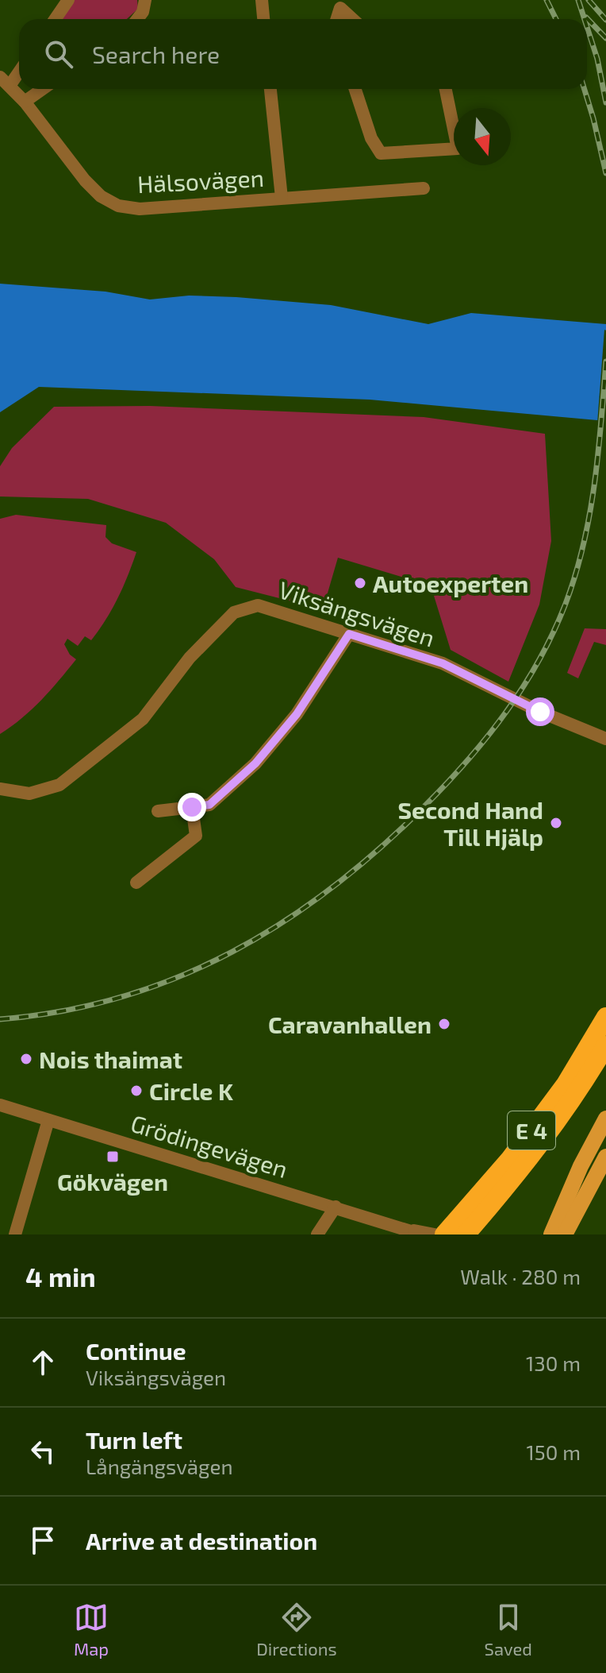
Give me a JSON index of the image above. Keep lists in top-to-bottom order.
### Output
{
  "streets": {
    "highway": ["E 4"],
    "street": ["Hälsovägen", "Viksängsvägen", "Grödingevägen"]
  },
  "places": {
    "other": [
      "Autoexperten",
      "Second Hand Till Hjälp",
      "Caravanhallen",
      "Nois thaimat",
      "Circle K"
    ],
    "transit": ["Gökvägen"]
  },
  "north": "bottom",
  "page": {
    "search": "Search here",
    "heading": ["4 min", "Walk · 280 m"],
    "list": [
      ["Continue", "Viksängsvägen", "130 m"],
      ["Turn left", "Långängsvägen", "150 m"],
      "Arrive at destination"
    ],
    "nav": ["Map", "Directions", "Saved"]
  }
}
